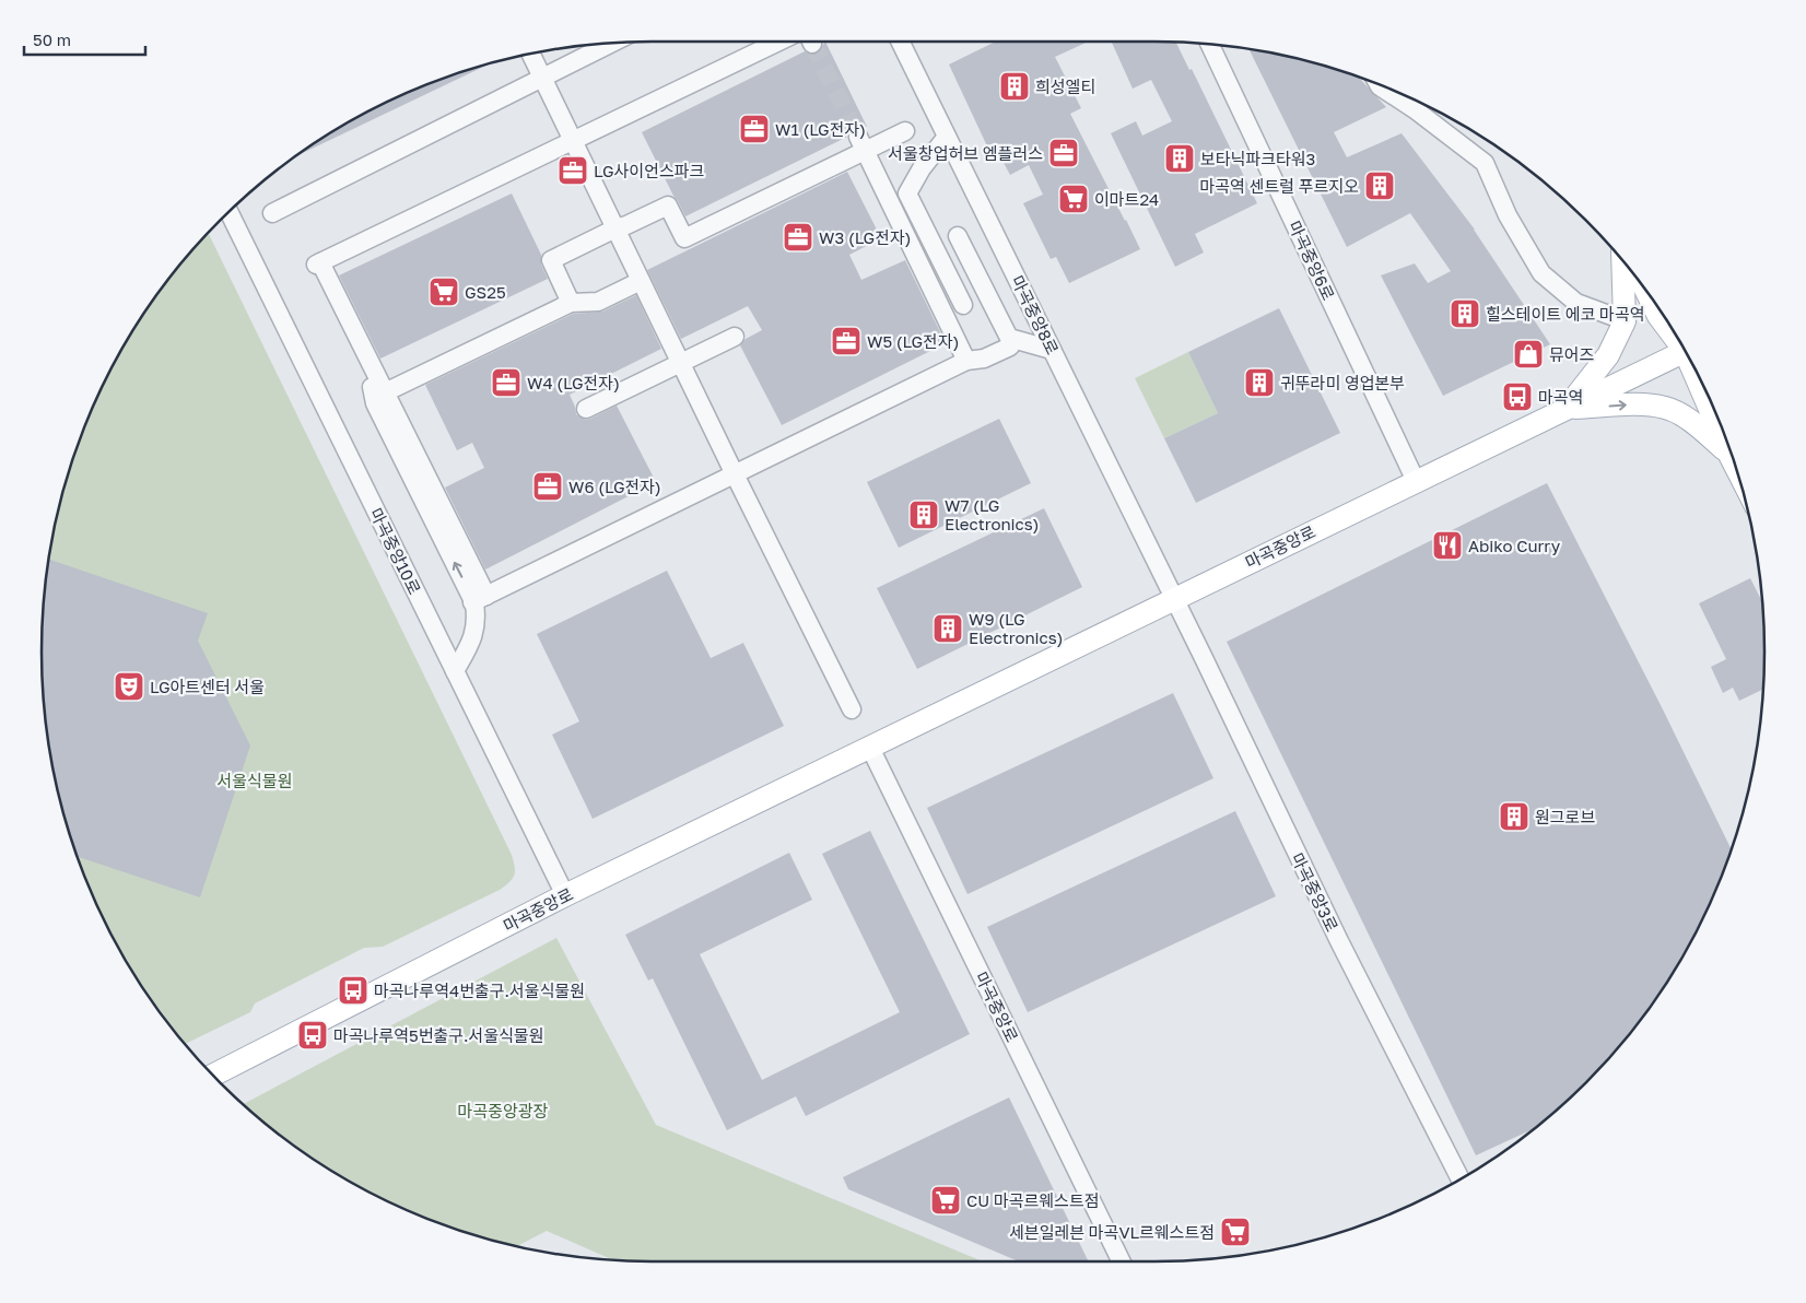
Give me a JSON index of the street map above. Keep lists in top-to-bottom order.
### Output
{
  "streets": {
    "main road": ["마곡중앙로"],
    "street": [
      "마곡중앙6로",
      "마곡중앙8로",
      "마곡중앙10로",
      "마곡중앙3로"
    ]
  },
  "crossings": [
    ["마곡중앙6로", "마곡중앙로"],
    ["마곡중앙8로", "마곡중앙로"],
    ["마곡중앙8로", "마곡중앙3로"],
    ["마곡중앙로", "마곡중앙10로"],
    ["마곡중앙로", "마곡중앙3로"]
  ],
  "parks": ["서울식물원", "마곡중앙광장"],
  "places": {
    "building": [
      "희성엘티",
      "보타닉파크타워3",
      "마곡역 센트럴 푸르지오",
      "힐스테이트 에코 마곡역",
      "귀뚜라미 영업본부",
      "W7 (LG Electronics)",
      "W9 (LG Electronics)",
      "원그로브"
    ],
    "office": [
      "W1 (LG전자)",
      "서울창업허브 엠플러스",
      "LG사이언스파크",
      "W3 (LG전자)",
      "W5 (LG전자)",
      "W4 (LG전자)",
      "W6 (LG전자)"
    ],
    "supermarket": [
      "이마트24",
      "GS25",
      "CU 마곡르웨스트점",
      "세븐일레븐 마곡VL르웨스트점"
    ],
    "shop": ["뮤어즈"],
    "bus stop": ["마곡역", "마곡나루역4번출구.서울식물원", "마곡나루역5번출구.서울식물원"],
    "restaurant": ["Abiko Curry"],
    "theatre": ["LG아트센터 서울"]
  },
  "scale_bar": "50 m"
}
